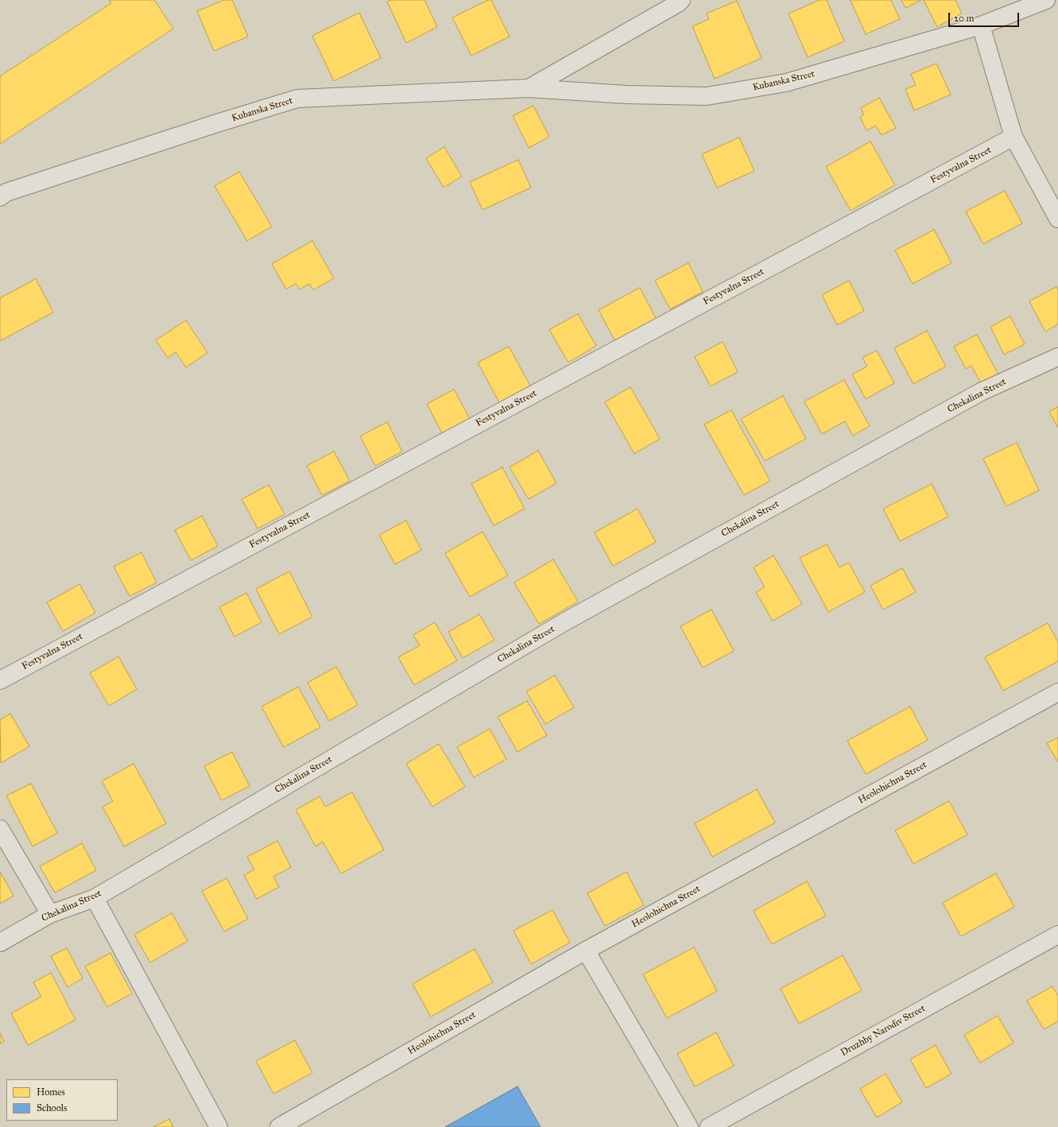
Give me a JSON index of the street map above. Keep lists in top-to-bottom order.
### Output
{
  "streets": {
    "street": [
      "Kubanska Street",
      "Festyvalna Street",
      "Chekalina Street",
      "Heolohichna Street",
      "Druzhby Narodiv Street"
    ]
  },
  "legend": ["Homes", "Schools"],
  "scale_bar": "20 m"
}
